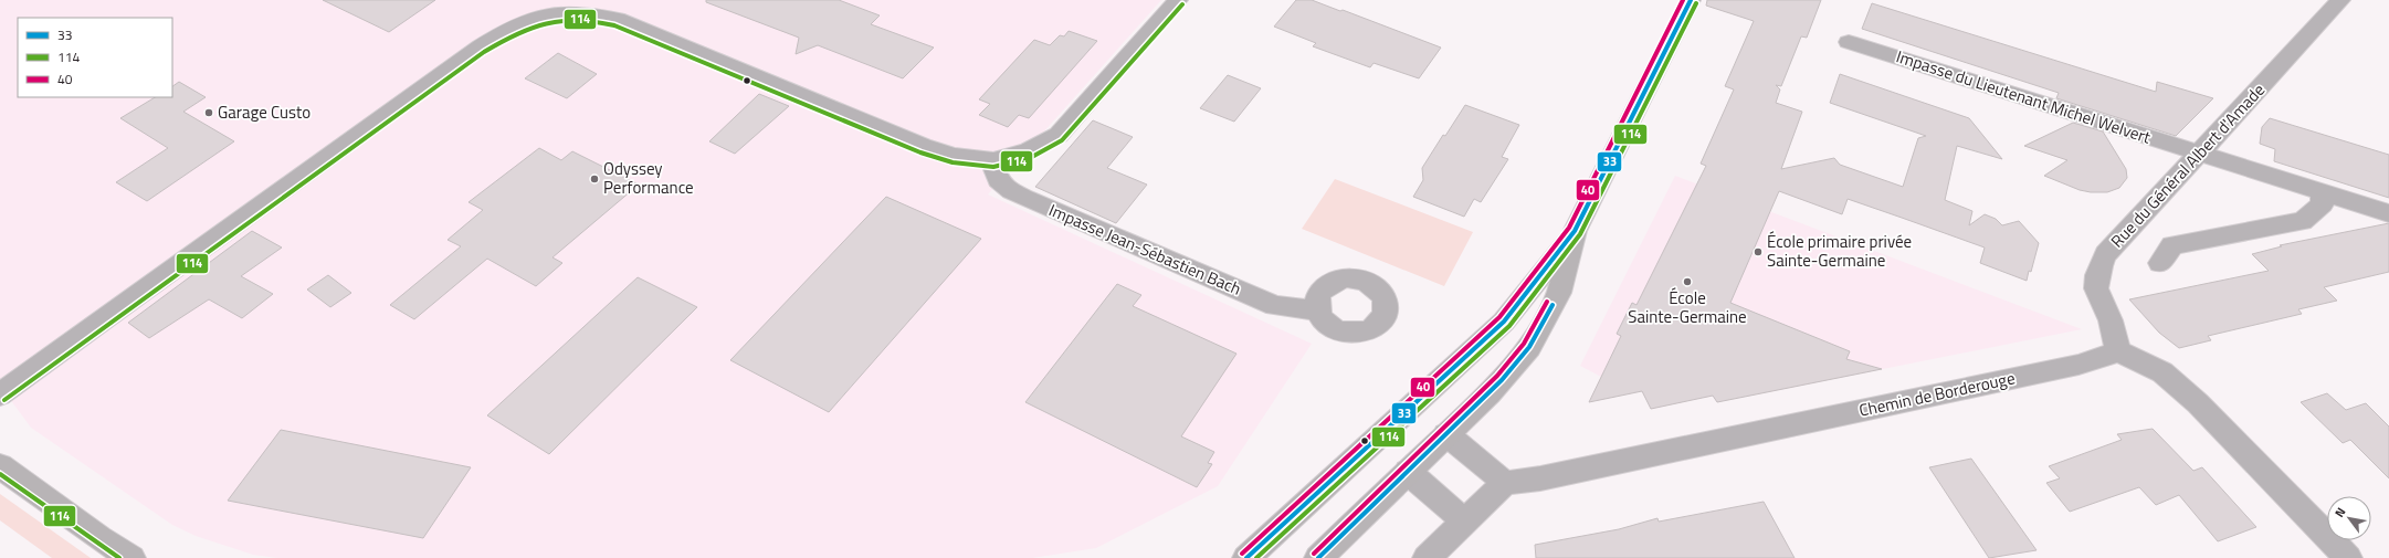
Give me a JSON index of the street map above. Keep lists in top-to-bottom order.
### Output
{
  "streets": {
    "street": [
      "Impasse du Lieutenant Michel Welvert",
      "Rue du Général Albert d'Amade",
      "Impasse Jean-Sébastien Bach",
      "Chemin de Borderouge"
    ]
  },
  "crossings": [
    ["Impasse du Lieutenant Michel Welvert", "Rue du Général Albert d'Amade"],
    ["Rue du Général Albert d'Amade", "Chemin de Borderouge"]
  ],
  "places": [
    "Garage Custo",
    "Odyssey Performance",
    "École primaire privée Sainte-Germaine",
    "École Sainte-Germaine"
  ],
  "lines": ["transit line 33", "transit line 40", "transit line 114"],
  "legend": ["33", "114", "40"],
  "north": "top left"
}
